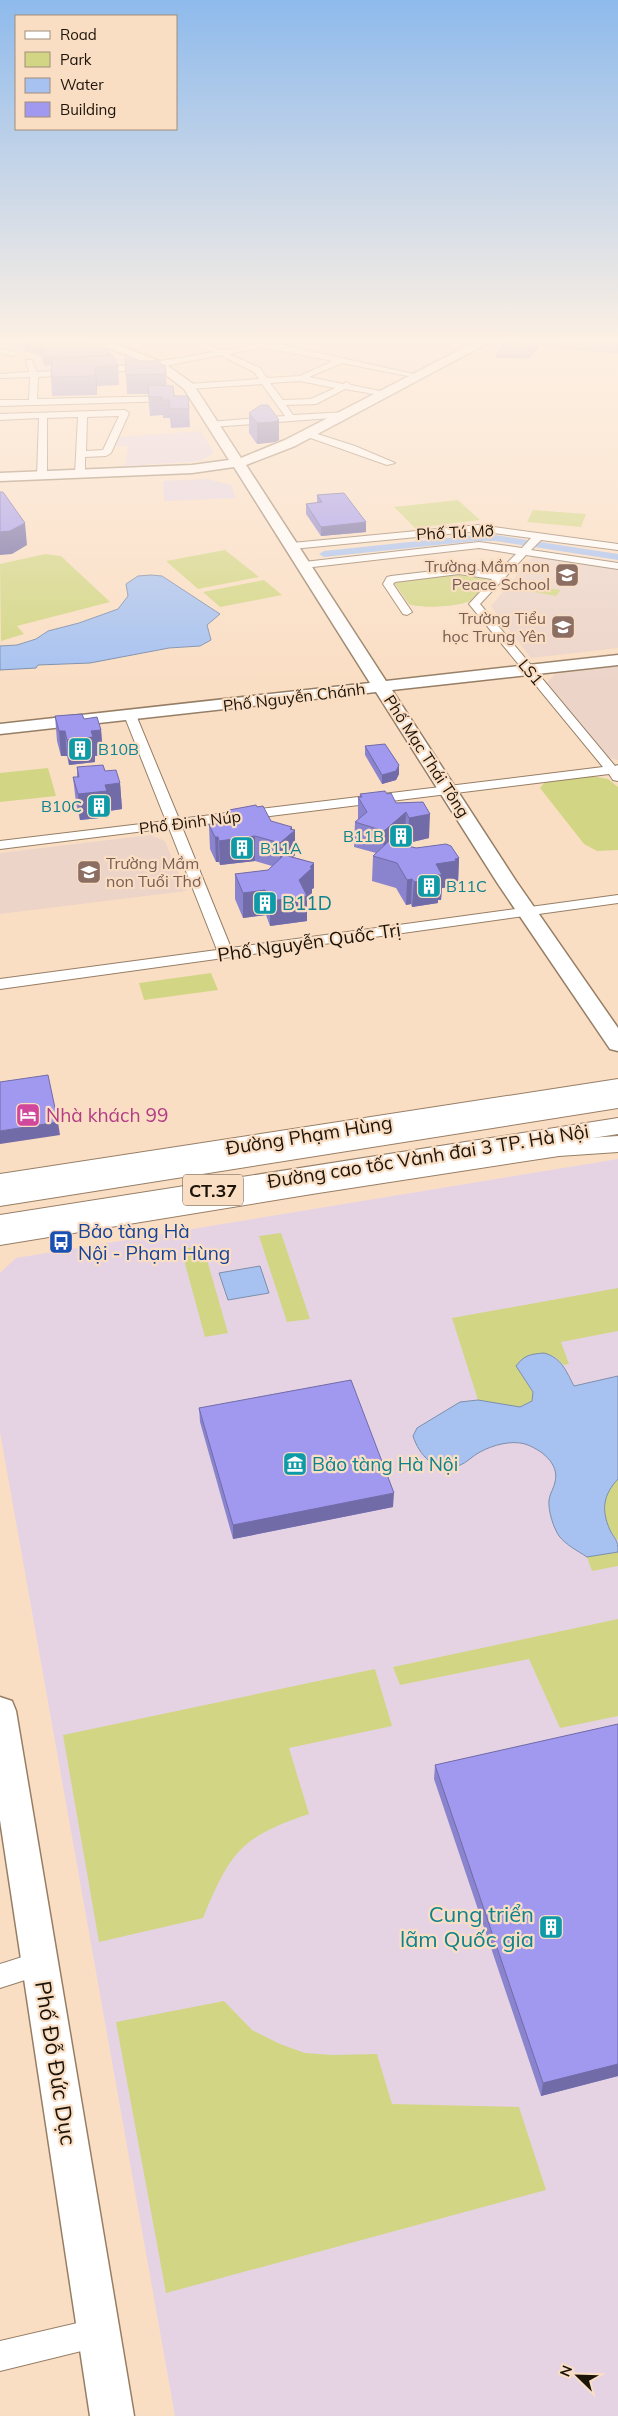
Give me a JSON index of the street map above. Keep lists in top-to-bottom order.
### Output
{
  "streets": {
    "main road": ["Đường Phạm Hùng", "Đường cao tốc Vành đai 3 TP. Hà Nội", "CT.37"],
    "street": [
      "Phố Tú Mỡ",
      "LS1",
      "Phố Nguyễn Chánh",
      "Phố Mạc Thái Tông",
      "Phố Đinh Núp",
      "Phố Nguyễn Quốc Trị",
      "Phố Đỗ Đức Dục"
    ]
  },
  "crossings": [
    ["Phố Tú Mỡ", "LS1"],
    ["Phố Tú Mỡ", "Phố Mạc Thái Tông"],
    ["LS1", "Phố Nguyễn Chánh"],
    ["LS1", "Phố Đinh Núp"],
    ["Phố Nguyễn Chánh", "Phố Mạc Thái Tông"],
    ["Phố Mạc Thái Tông", "Phố Đinh Núp"],
    ["Phố Mạc Thái Tông", "Phố Nguyễn Quốc Trị"]
  ],
  "places": {
    "school or university": ["Trường Mầm non Peace School", "Trường Tiểu học Trung Yên", "Trường Mầm non Tuổi Thơ"],
    "building": [
      "B10B",
      "B10C",
      "B11B",
      "B11A",
      "B11C",
      "B11D",
      "Cung triển lãm Quốc gia"
    ],
    "hotel": ["Nhà khách 99"],
    "bus stop": ["Bảo tàng Hà Nội - Phạm Hùng"],
    "museum": ["Bảo tàng Hà Nội"]
  },
  "legend": [
    "Road",
    "Park",
    "Water",
    "Building"
  ],
  "north": "top left"
}
